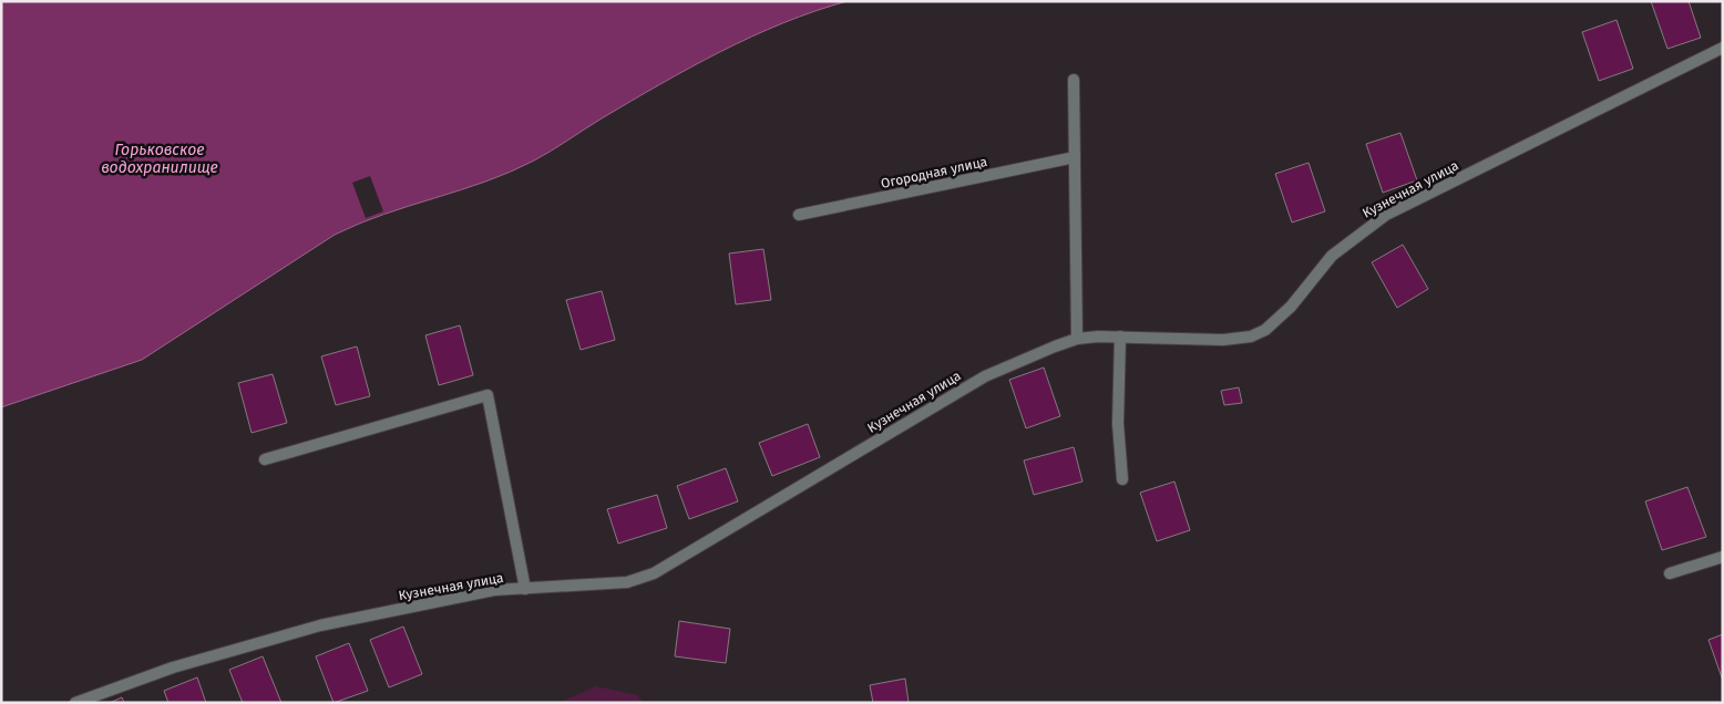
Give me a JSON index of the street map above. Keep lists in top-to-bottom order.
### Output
{
  "streets": {
    "street": ["Огородная улица", "Кузнечная улица"]
  },
  "water": ["Горьковское водохранилище"]
}
